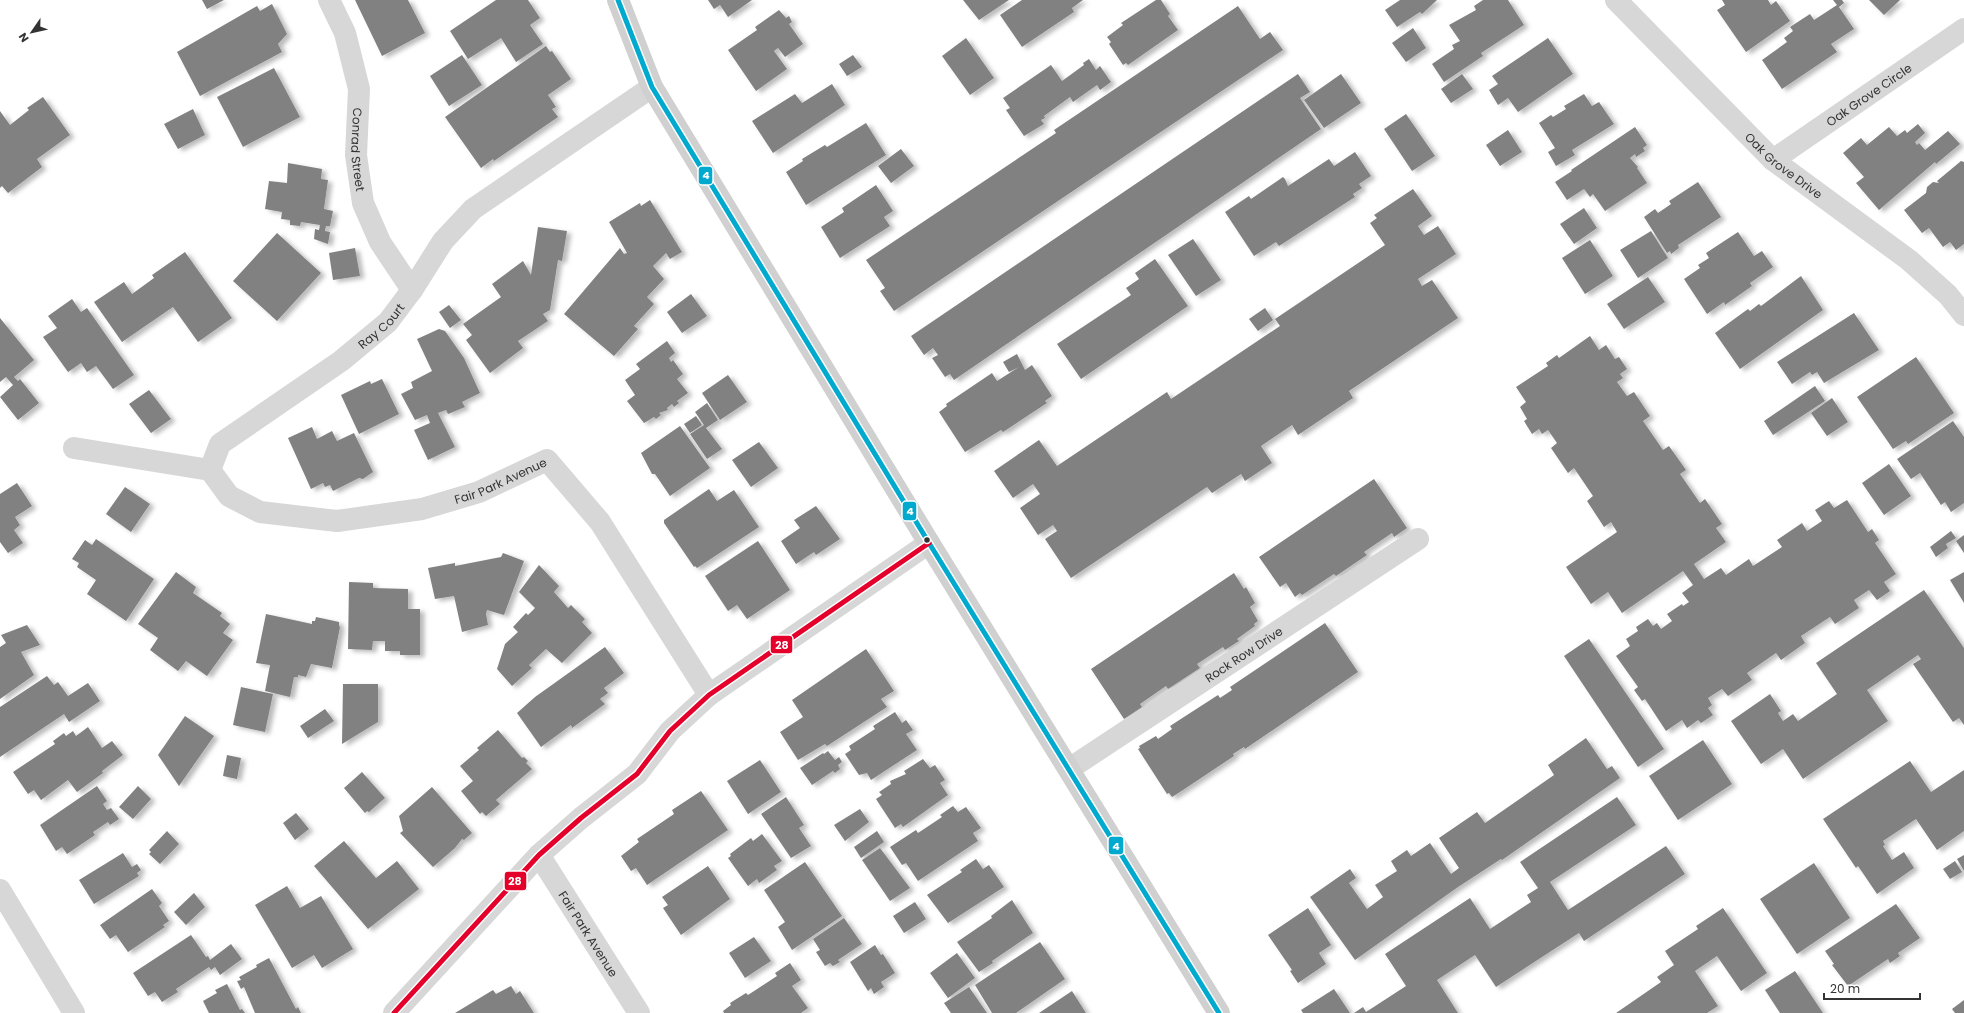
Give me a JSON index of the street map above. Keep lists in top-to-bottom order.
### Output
{
  "streets": {
    "street": [
      "Oak Grove Circle",
      "Conrad Street",
      "Oak Grove Drive",
      "Ray Court",
      "Fair Park Avenue",
      "Rock Row Drive"
    ]
  },
  "crossings": [
    ["Oak Grove Circle", "Oak Grove Drive"],
    ["Conrad Street", "Ray Court"],
    ["Ray Court", "Fair Park Avenue"]
  ],
  "lines": ["transit line 4", "transit line 28"],
  "scale_bar": "20 m",
  "north": "bottom left"
}
